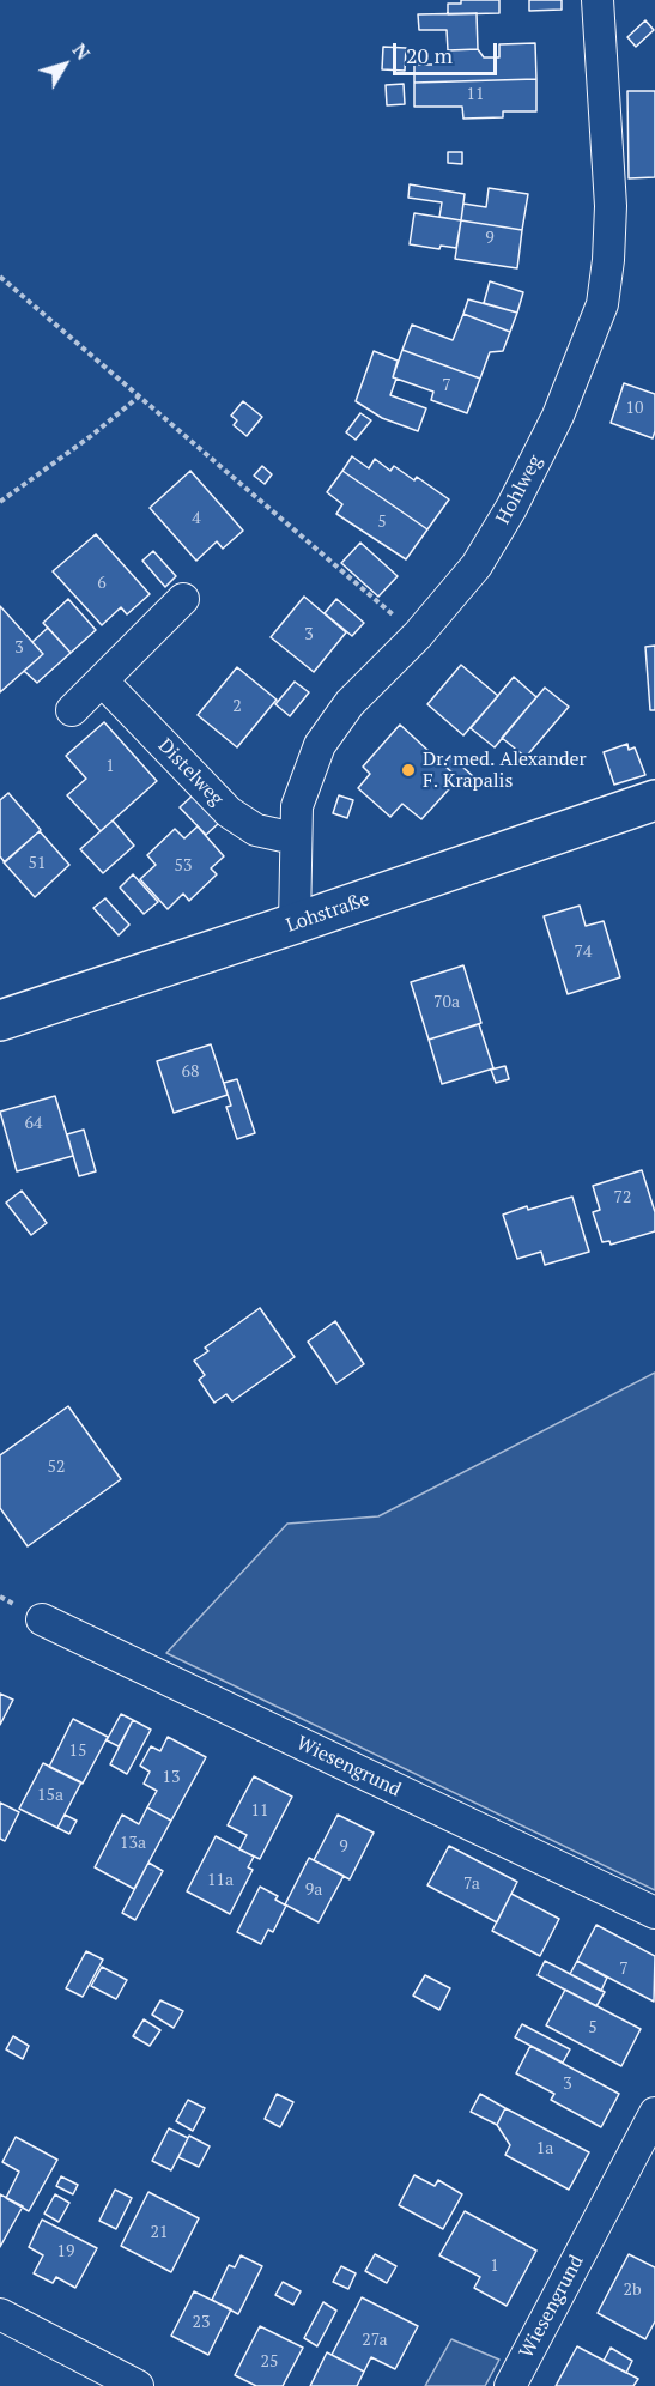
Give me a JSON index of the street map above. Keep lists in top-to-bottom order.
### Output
{
  "streets": {
    "main road": ["Lohstraße"],
    "street": ["Hohlweg", "Distelweg", "Wiesengrund"]
  },
  "crossings": [
    ["Hohlweg", "Distelweg"],
    ["Hohlweg", "Lohstraße"]
  ],
  "places": ["Dr. med. Alexander F. Krapalis"],
  "house_numbers": [
    "11",
    "9",
    "7",
    "10",
    "4",
    "5",
    "6",
    "3",
    "3",
    "2",
    "1",
    "51",
    "53",
    "74",
    "70a",
    "68",
    "64",
    "72",
    "52",
    "15",
    "13",
    "15a",
    "11",
    "13a",
    "9",
    "11a",
    "7a",
    "9a",
    "7",
    "5",
    "3",
    "1a",
    "21",
    "19",
    "1",
    "2b",
    "23",
    "27a",
    "25"
  ],
  "scale_bar": "20 m",
  "north": "top right"
}
